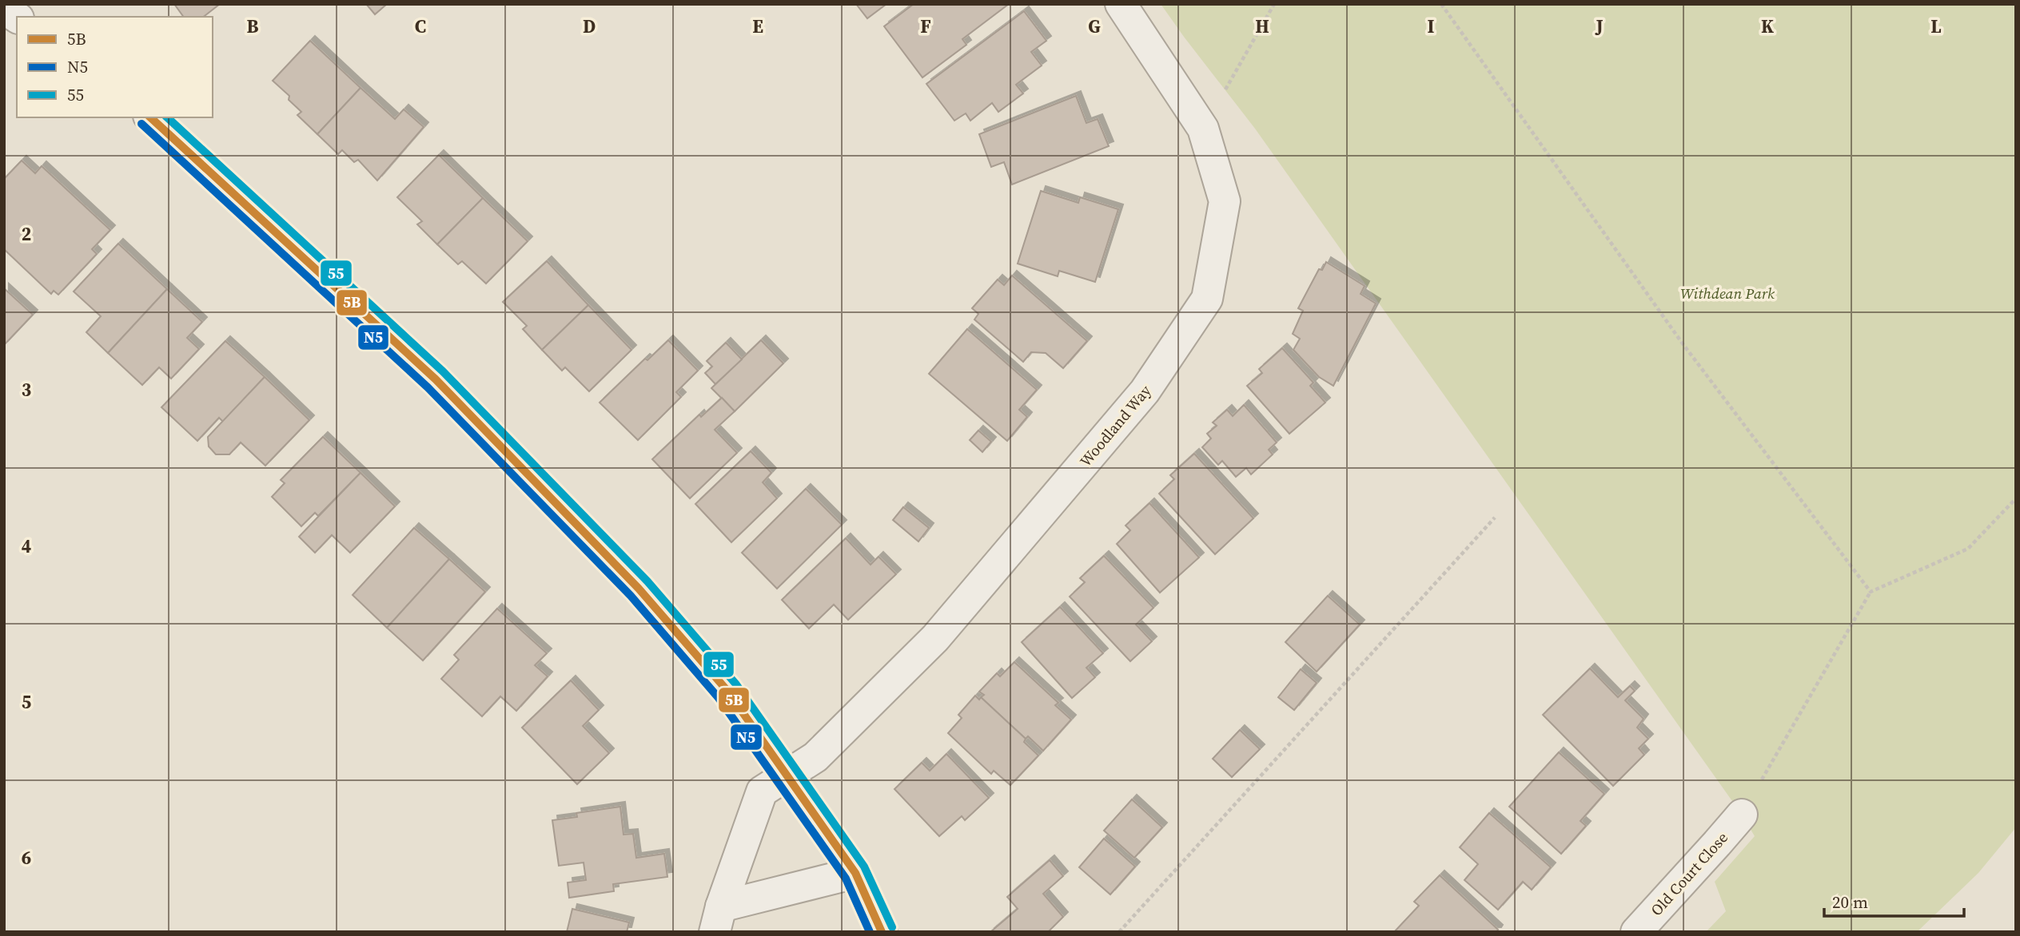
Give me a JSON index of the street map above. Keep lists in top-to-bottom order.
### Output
{
  "streets": {
    "street": ["Woodland Way", "Old Court Close"]
  },
  "parks": ["Withdean Park"],
  "lines": ["transit line 5B", "transit line 55", "transit line N5"],
  "legend": ["5B", "N5", "55"],
  "scale_bar": "20 m",
  "grid": {
    "columns": [
      "B",
      "C",
      "D",
      "E",
      "F",
      "G",
      "H",
      "I",
      "J",
      "K",
      "L"
    ],
    "rows": [
      "2",
      "3",
      "4",
      "5",
      "6"
    ]
  }
}
